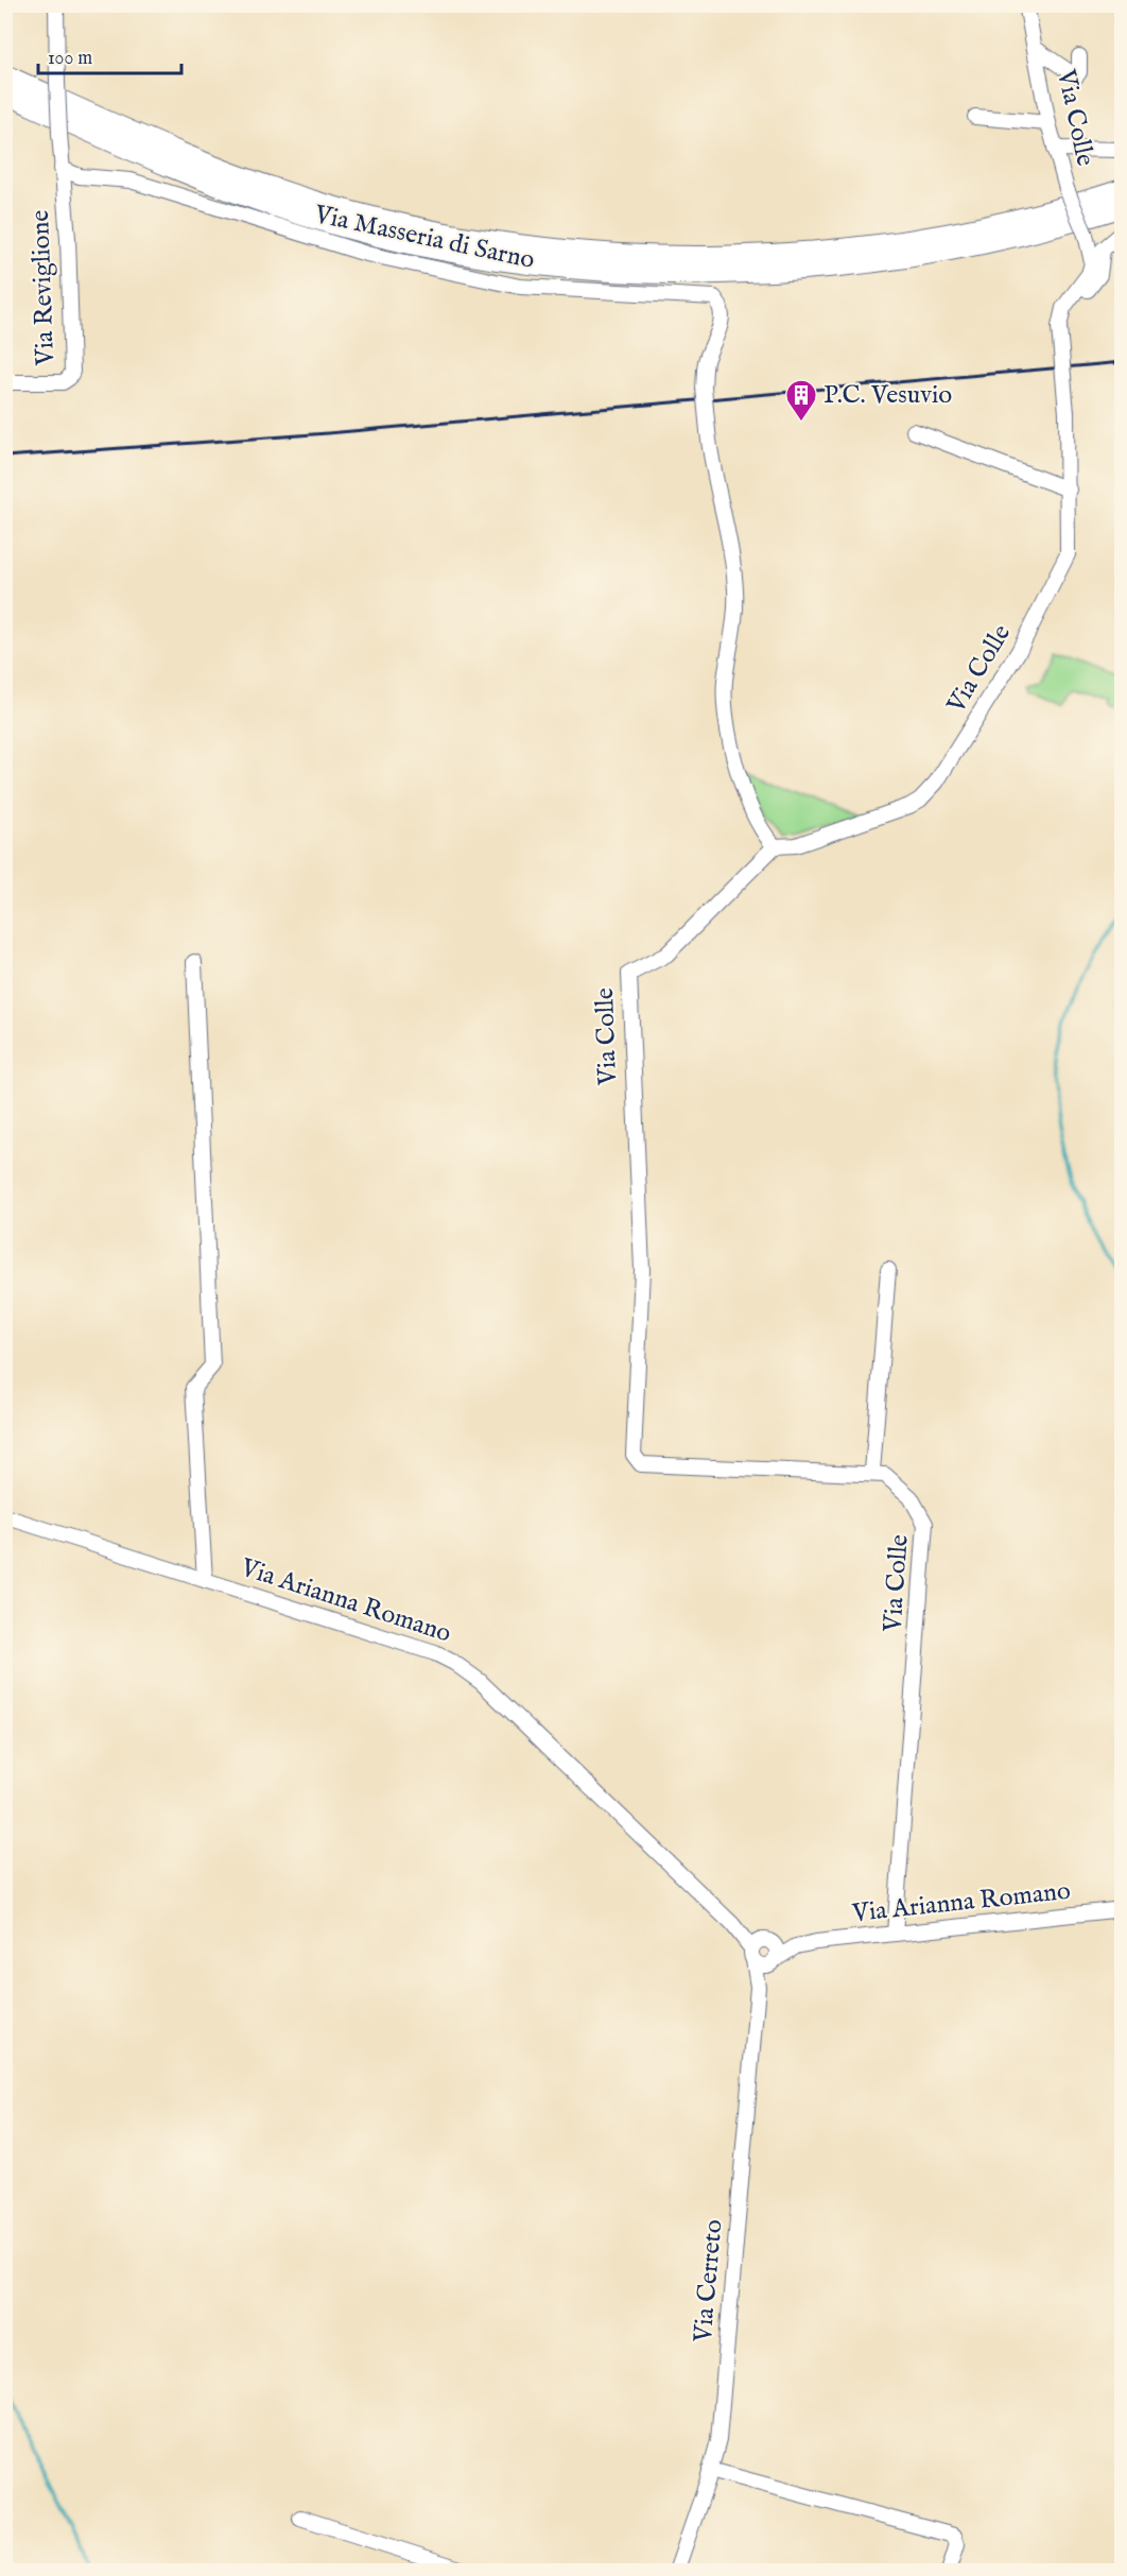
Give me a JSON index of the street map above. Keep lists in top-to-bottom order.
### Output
{
  "streets": {
    "street": [
      "Via Colle",
      "Via Masseria di Sarno",
      "Via Reviglione",
      "Via Arianna Romano",
      "Via Cerreto"
    ]
  },
  "crossings": [
    ["Via Colle", "Via Masseria di Sarno"],
    ["Via Colle", "Via Arianna Romano"],
    ["Via Masseria di Sarno", "Via Reviglione"],
    ["Via Arianna Romano", "Via Cerreto"]
  ],
  "places": {
    "building": ["P.C. Vesuvio"]
  },
  "scale_bar": "100 m"
}
